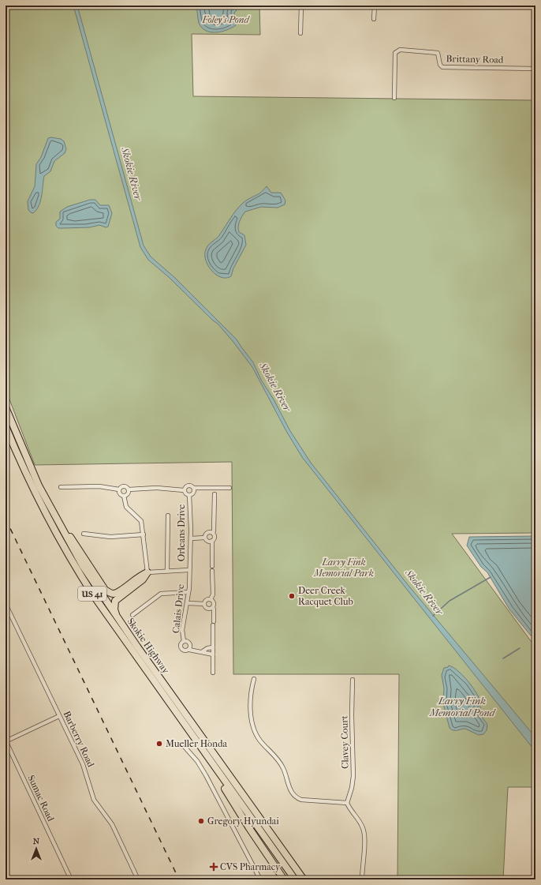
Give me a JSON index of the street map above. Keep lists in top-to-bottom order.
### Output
{
  "streets": {
    "highway": ["US 41", "Skokie Highway"],
    "street": [
      "Brittany Road",
      "Orleans Drive",
      "Calais Drive",
      "Barberry Road",
      "Clavey Court",
      "Sumac Road"
    ]
  },
  "crossings": [
    ["Orleans Drive", "Calais Drive"]
  ],
  "water": ["Skokie River", "Larry Fink Memorial Pond"],
  "parks": ["Foley’s Pond", "Larry Fink Memorial Park"],
  "places": {
    "other": ["Deer Creek Racquet Club", "Mueller Honda", "Gregory Hyundai"],
    "health": ["CVS Pharmacy"]
  },
  "north": "top"
}
